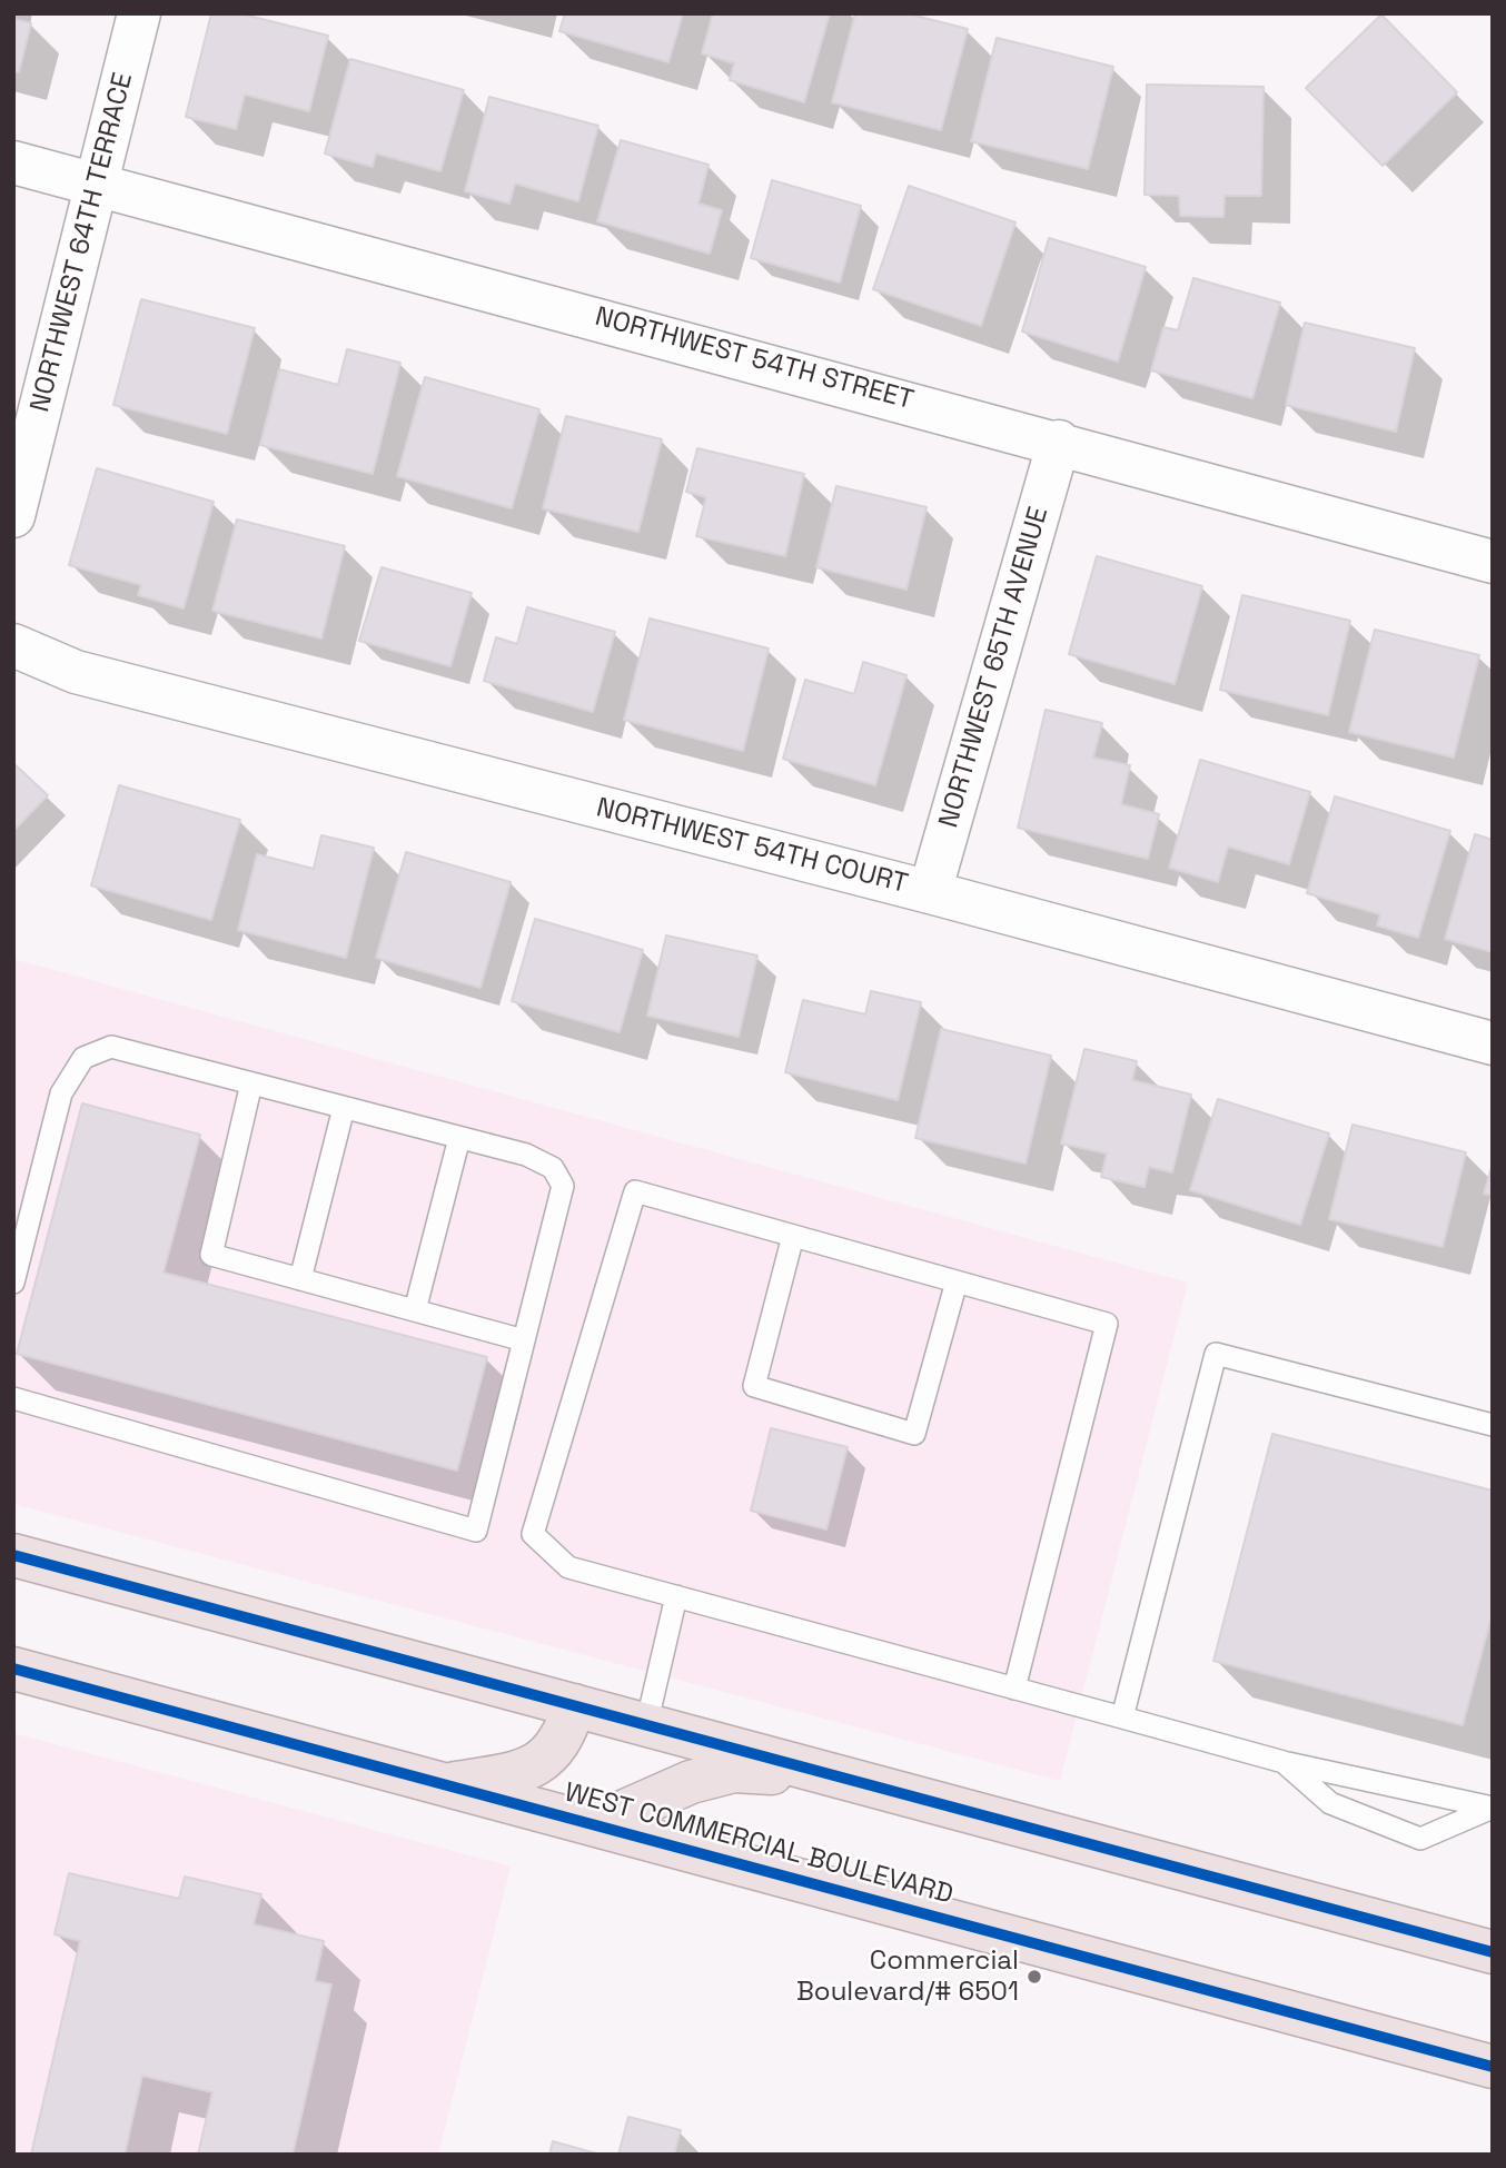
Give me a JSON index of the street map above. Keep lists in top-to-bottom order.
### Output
{
  "streets": {
    "highway": ["WEST COMMERCIAL BOULEVARD"],
    "street": [
      "NORTHWEST 64TH TERRACE",
      "NORTHWEST 54TH STREET",
      "NORTHWEST 65TH AVENUE",
      "NORTHWEST 54TH COURT"
    ]
  },
  "crossings": [
    ["NORTHWEST 64TH TERRACE", "NORTHWEST 54TH STREET"],
    ["NORTHWEST 54TH STREET", "NORTHWEST 65TH AVENUE"],
    ["NORTHWEST 65TH AVENUE", "NORTHWEST 54TH COURT"]
  ],
  "places": ["Commercial Boulevard/# 6501"]
}
